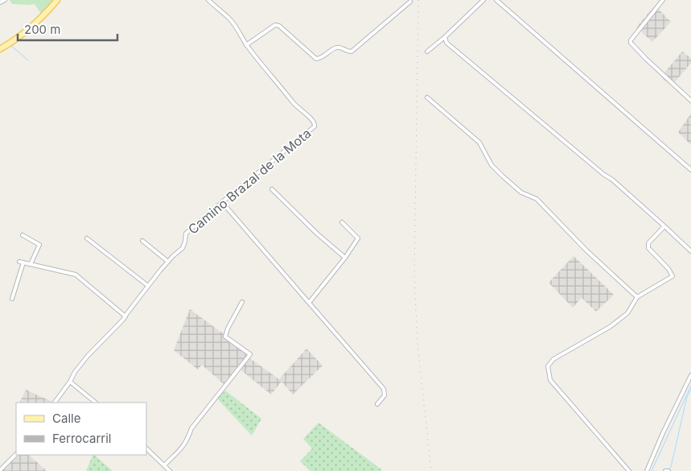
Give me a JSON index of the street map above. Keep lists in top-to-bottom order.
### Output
{
  "streets": {
    "street": ["Camino Brazal de la Mota"]
  },
  "legend": ["Calle", "Ferrocarril"],
  "scale_bar": "200 m"
}
